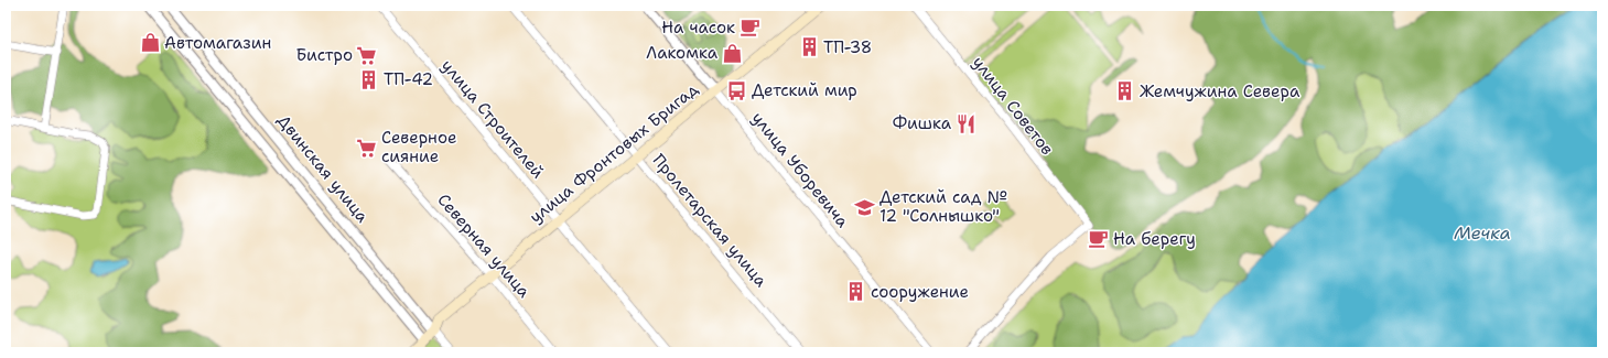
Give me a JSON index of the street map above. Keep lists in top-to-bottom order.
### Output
{
  "streets": {
    "main road": ["улица Фронтовых Бригад"],
    "street": [
      "улица Советов",
      "улица Строителей",
      "Двинская улица",
      "улица Уборевича",
      "Пролетарская улица",
      "Северная улица"
    ]
  },
  "crossings": [
    ["улица Строителей", "улица Фронтовых Бригад"],
    ["улица Фронтовых Бригад", "Двинская улица"],
    ["улица Фронтовых Бригад", "улица Уборевича"],
    ["улица Фронтовых Бригад", "Пролетарская улица"],
    ["улица Фронтовых Бригад", "Северная улица"]
  ],
  "water": ["Мечка"],
  "places": {
    "cafe": ["На часок", "На берегу"],
    "shop": ["Автомагазин", "Лакомка"],
    "building": [
      "ТП-38",
      "ТП-42",
      "Жемчужина Севера",
      "сооружение"
    ],
    "supermarket": ["Бистро", "Северное сияние"],
    "bus stop": ["Детский мир"],
    "restaurant": ["Фишка"],
    "school or university": ["Детский сад № 12 \"Солнышко\""]
  }
}
